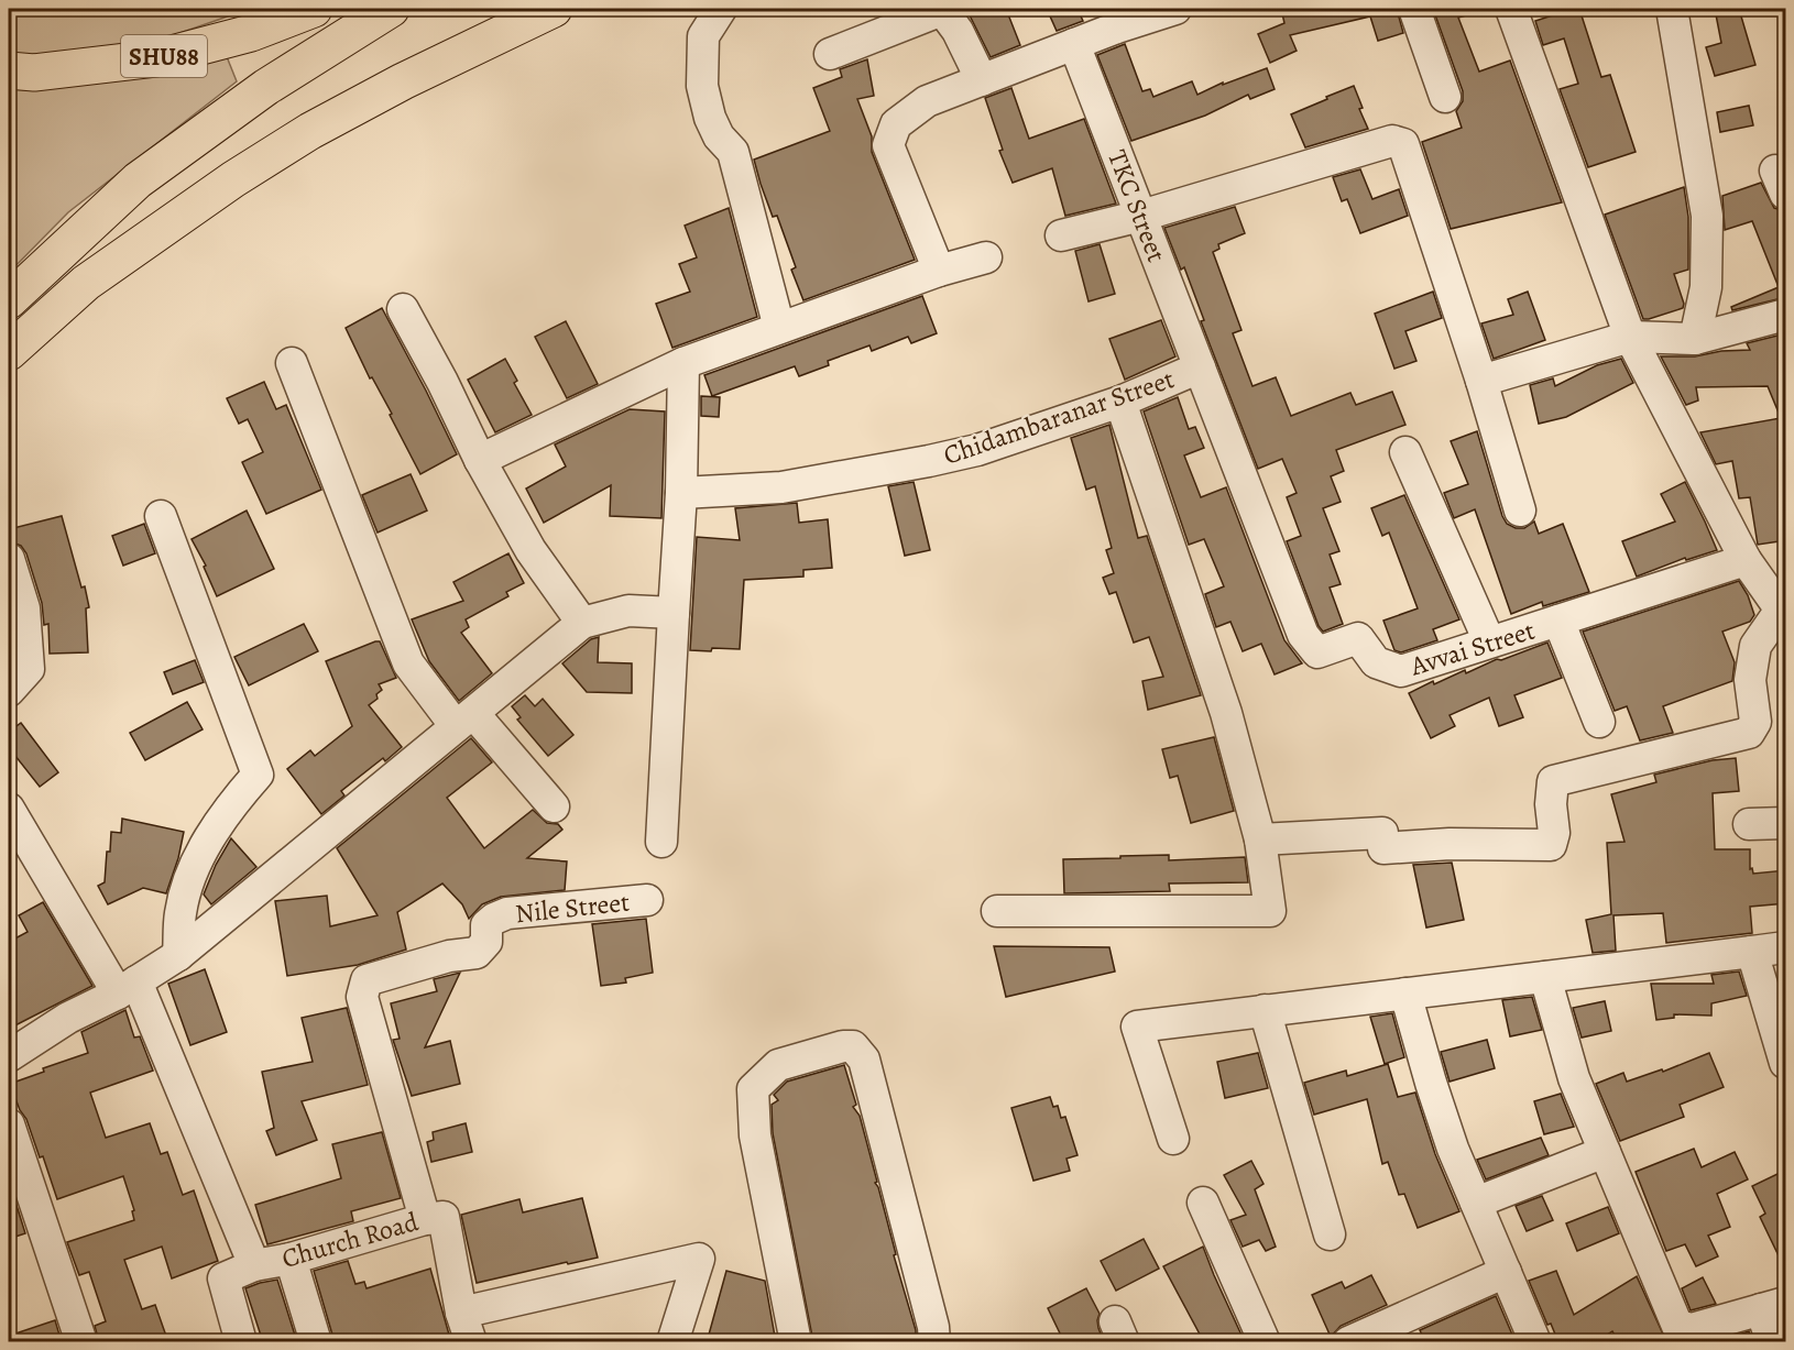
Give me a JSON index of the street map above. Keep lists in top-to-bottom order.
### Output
{
  "streets": {
    "main road": ["SHU88"],
    "street": [
      "TKC Street",
      "Chidambaranar Street",
      "Avvai Street",
      "Nile Street",
      "Church Road"
    ]
  },
  "crossings": [
    ["TKC Street", "Chidambaranar Street"],
    ["TKC Street", "Avvai Street"],
    ["Chidambaranar Street", "Avvai Street"],
    ["Nile Street", "Church Road"]
  ]
}
